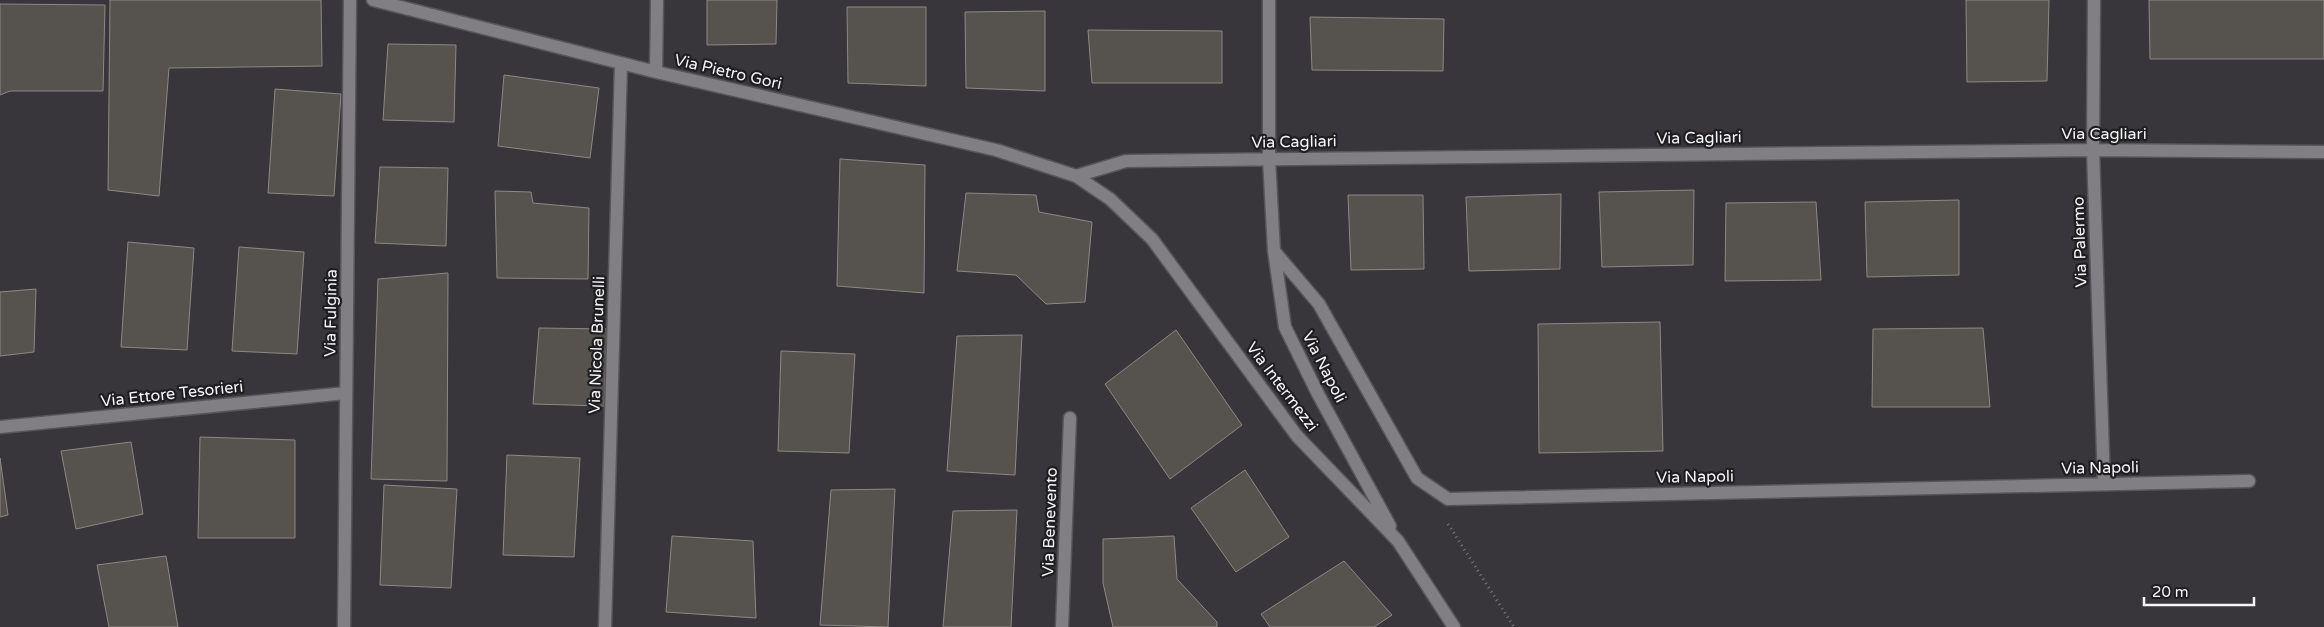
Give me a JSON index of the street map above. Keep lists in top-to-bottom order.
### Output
{
  "streets": {
    "street": [
      "Via Pietro Gori",
      "Via Cagliari",
      "Via Palermo",
      "Via Fulginia",
      "Via Nicola Brunelli",
      "Via Napoli",
      "Via Intermezzi",
      "Via Ettore Tesorieri",
      "Via Benevento"
    ]
  },
  "crossings": [
    ["Via Pietro Gori", "Via Cagliari"],
    ["Via Pietro Gori", "Via Nicola Brunelli"],
    ["Via Pietro Gori", "Via Intermezzi"],
    ["Via Cagliari", "Via Palermo"],
    ["Via Cagliari", "Via Napoli"],
    ["Via Cagliari", "Via Intermezzi"],
    ["Via Palermo", "Via Napoli"],
    ["Via Fulginia", "Via Ettore Tesorieri"],
    ["Via Napoli", "Via Intermezzi"]
  ],
  "scale_bar": "20 m"
}
